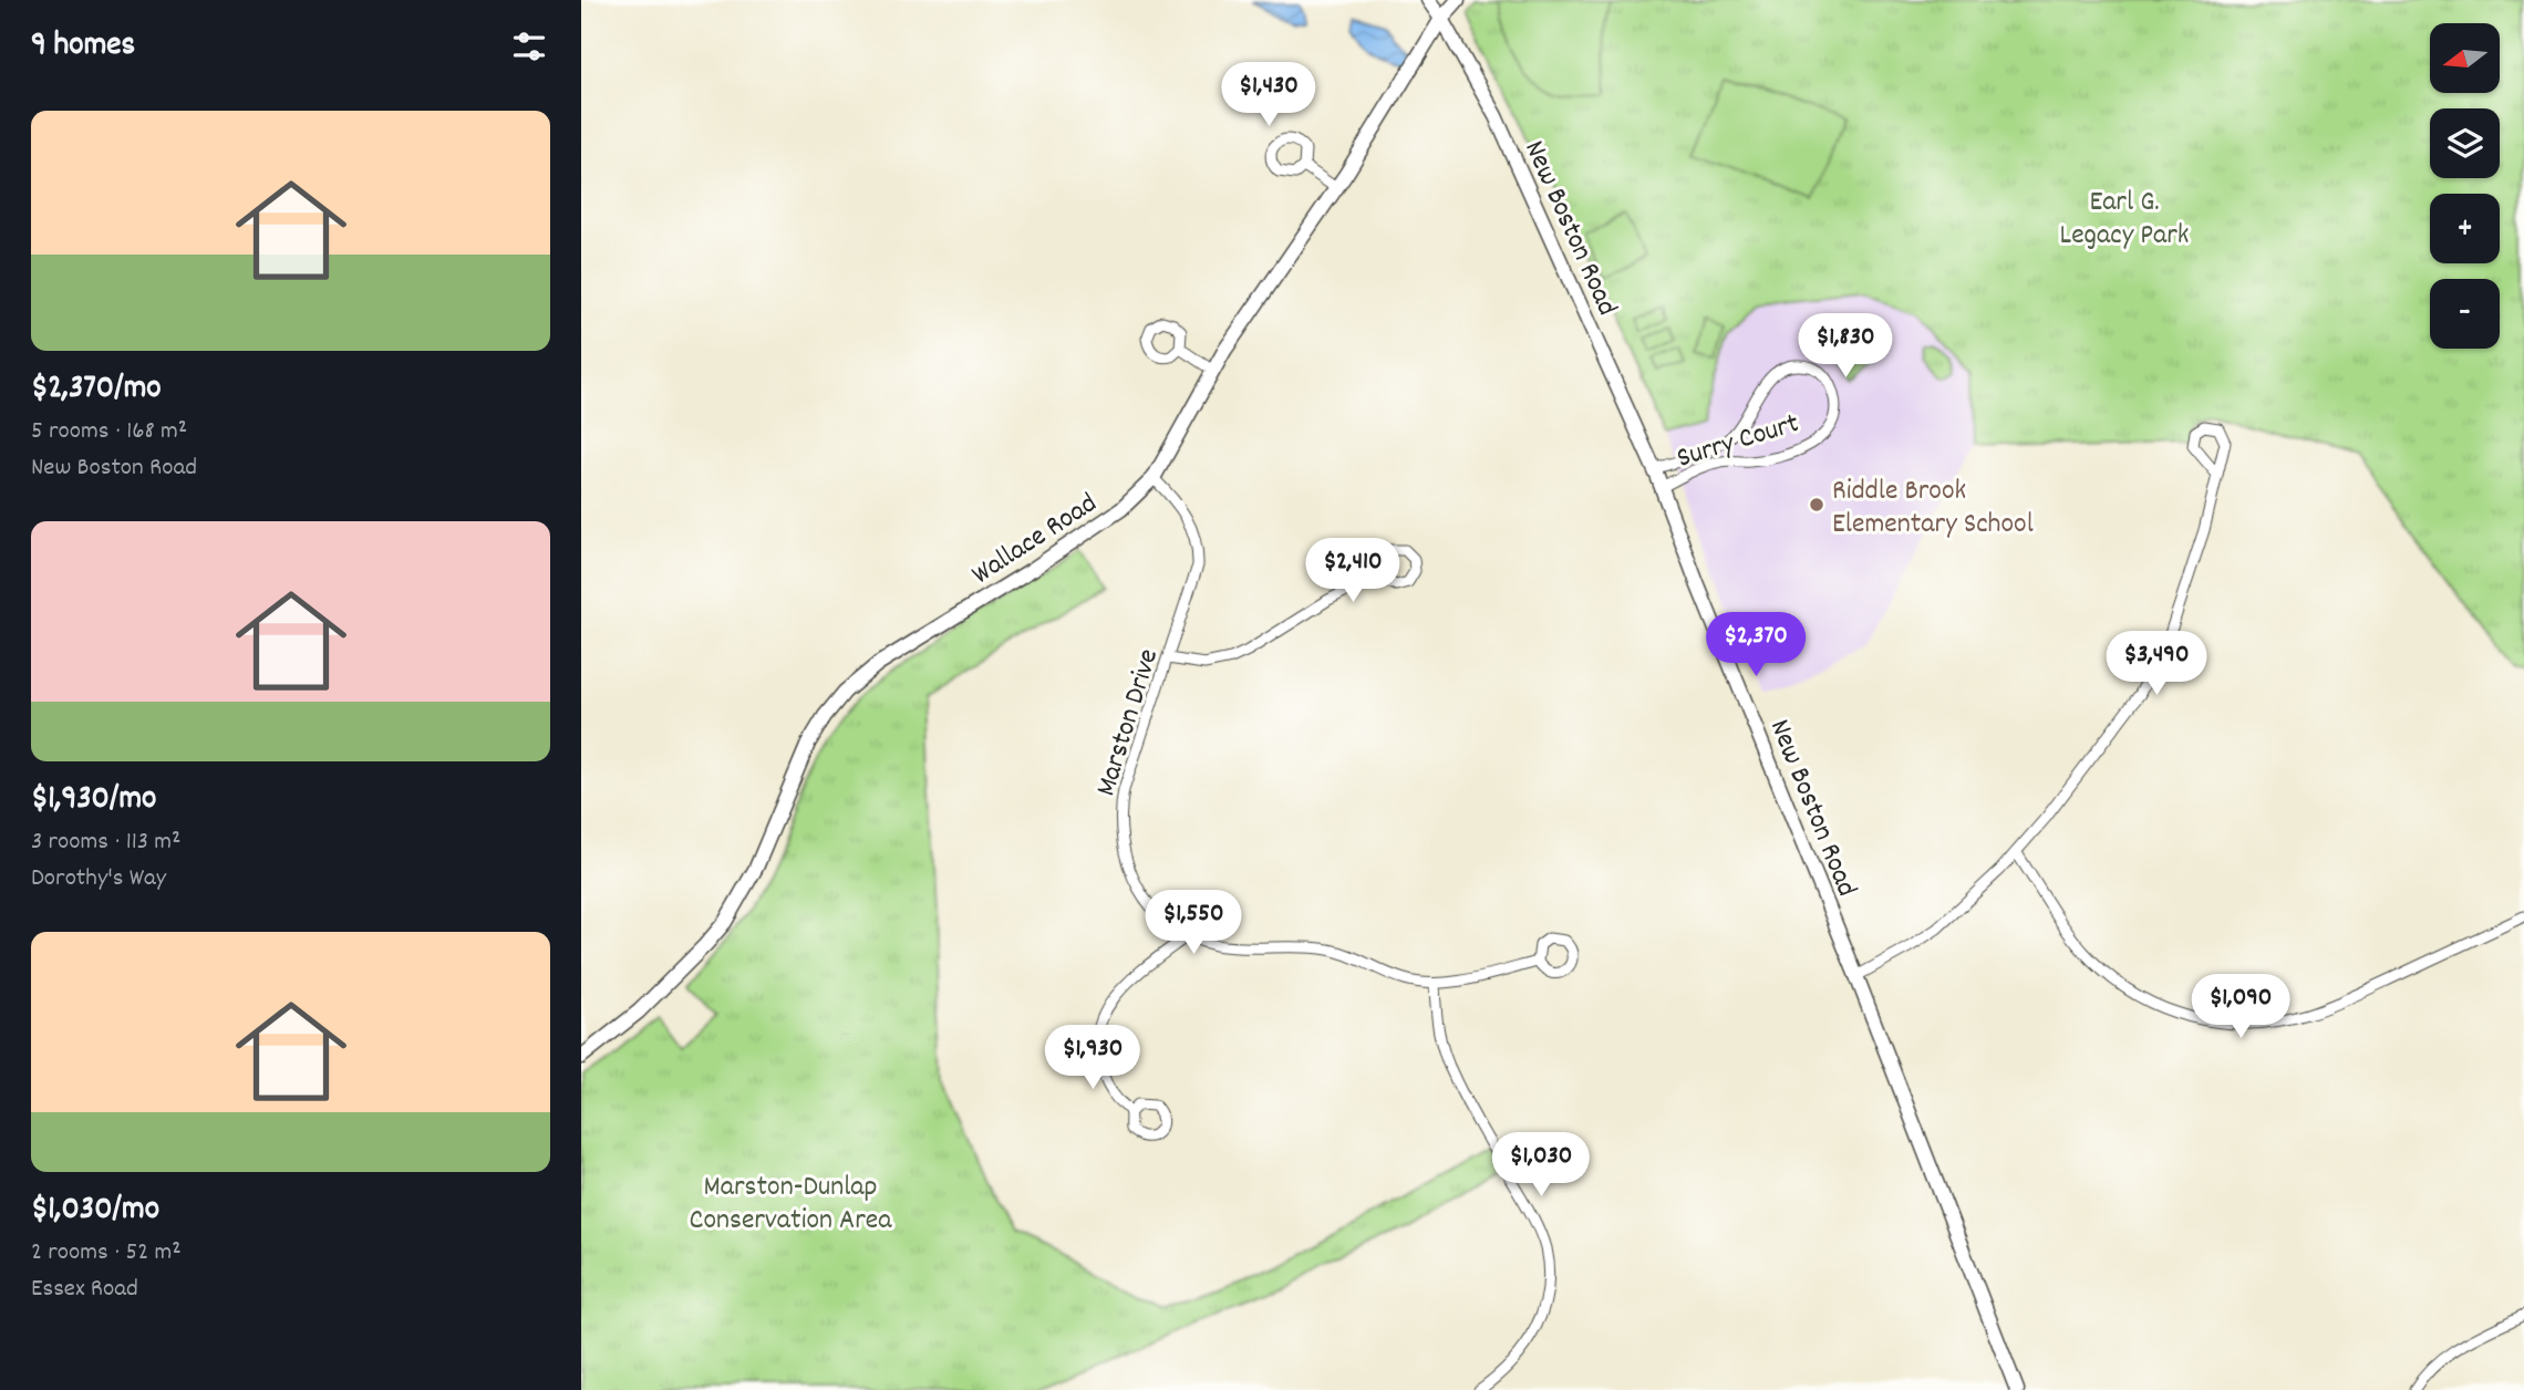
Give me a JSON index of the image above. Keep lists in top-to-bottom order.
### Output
{
  "streets": {
    "street": [
      "New Boston Road",
      "Surry Court",
      "Wallace Road",
      "Marston Drive"
    ]
  },
  "crossings": [
    ["New Boston Road", "Surry Court"],
    ["New Boston Road", "Wallace Road"],
    ["Wallace Road", "Marston Drive"]
  ],
  "parks": ["Earl G. Legacy Park", "Marston-Dunlap Conservation Area"],
  "places": ["Riddle Brook Elementary School"],
  "north": "left",
  "page": {
    "heading": "9 homes",
    "map_buttons": ["+", "−"],
    "price": [
      "$1,430",
      "$1,830",
      "$2,410",
      "$2,370",
      "$3,490",
      "$1,550",
      "$1,090",
      "$1,930",
      "$1,030"
    ],
    "list": [
      {
        "name": "$2,370/mo",
        "note": "5 rooms · 168 m² · New Boston Road"
      },
      {
        "name": "$1,930/mo",
        "note": "3 rooms · 113 m² · Dorothy's Way"
      },
      {
        "name": "$1,030/mo",
        "note": "2 rooms · 52 m² · Essex Road"
      }
    ]
  }
}
